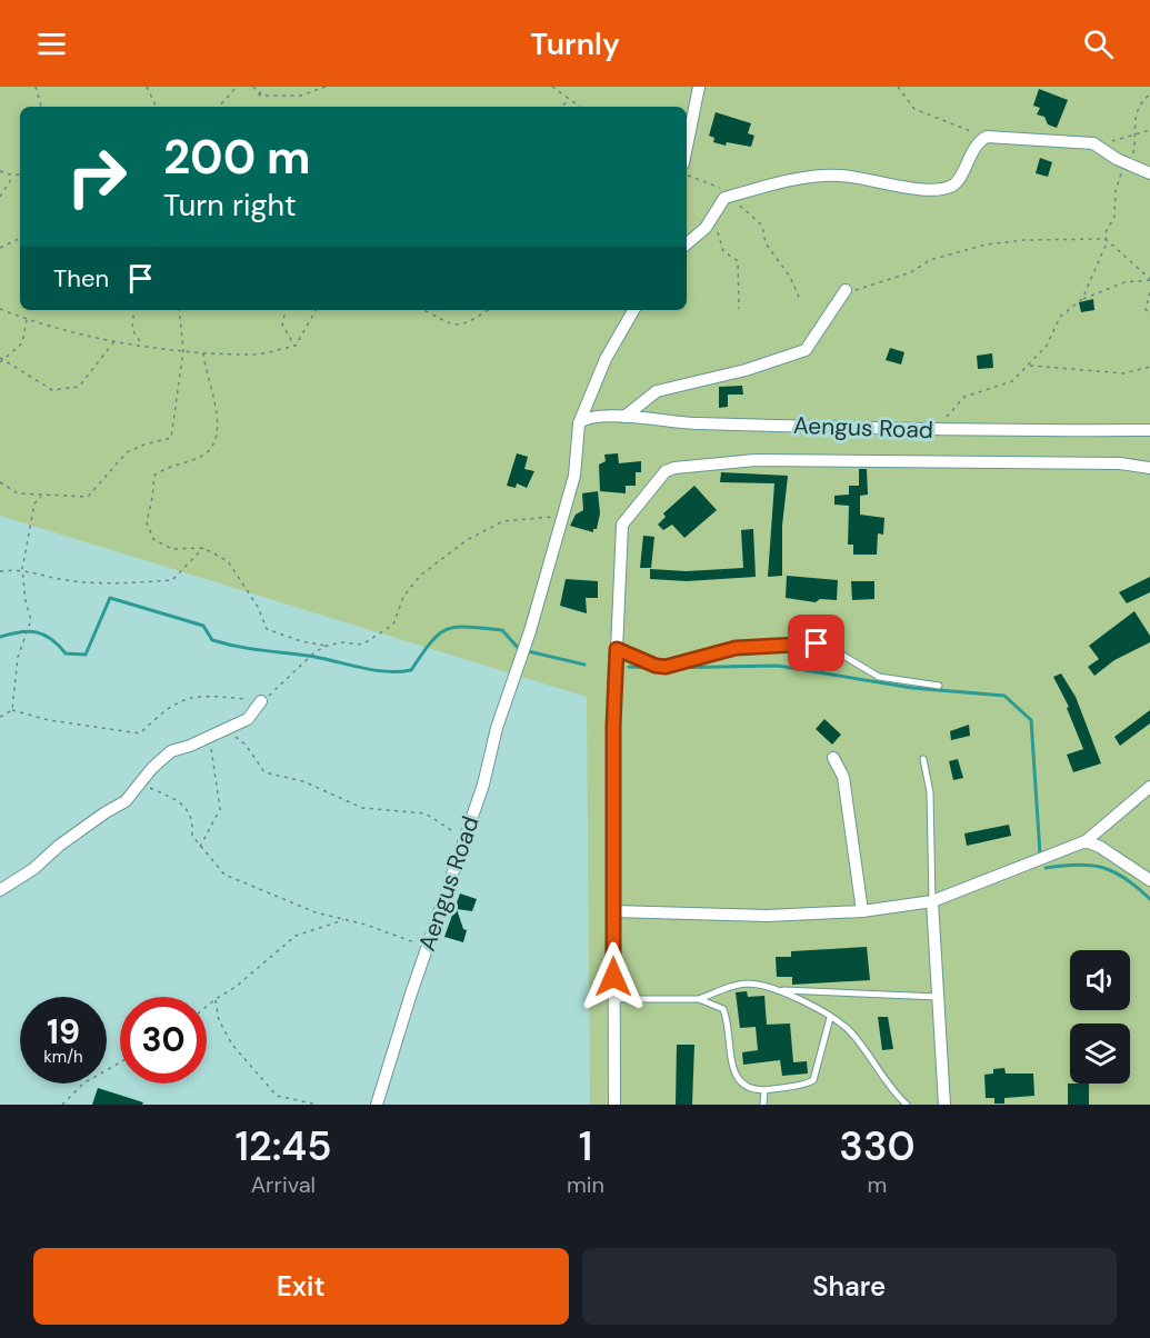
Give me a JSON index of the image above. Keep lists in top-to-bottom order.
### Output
{
  "streets": {
    "street": ["Aengus Road"]
  },
  "page": {
    "header": "Turnly",
    "turn": ["200 m", "Turn right"],
    "then": "Then",
    "speed": "19 km/h",
    "limit": "30",
    "eta": [
      "12:45",
      "Arrival",
      "1",
      "min",
      "330",
      "m"
    ],
    "buttons": ["Exit", "Share"]
  }
}
